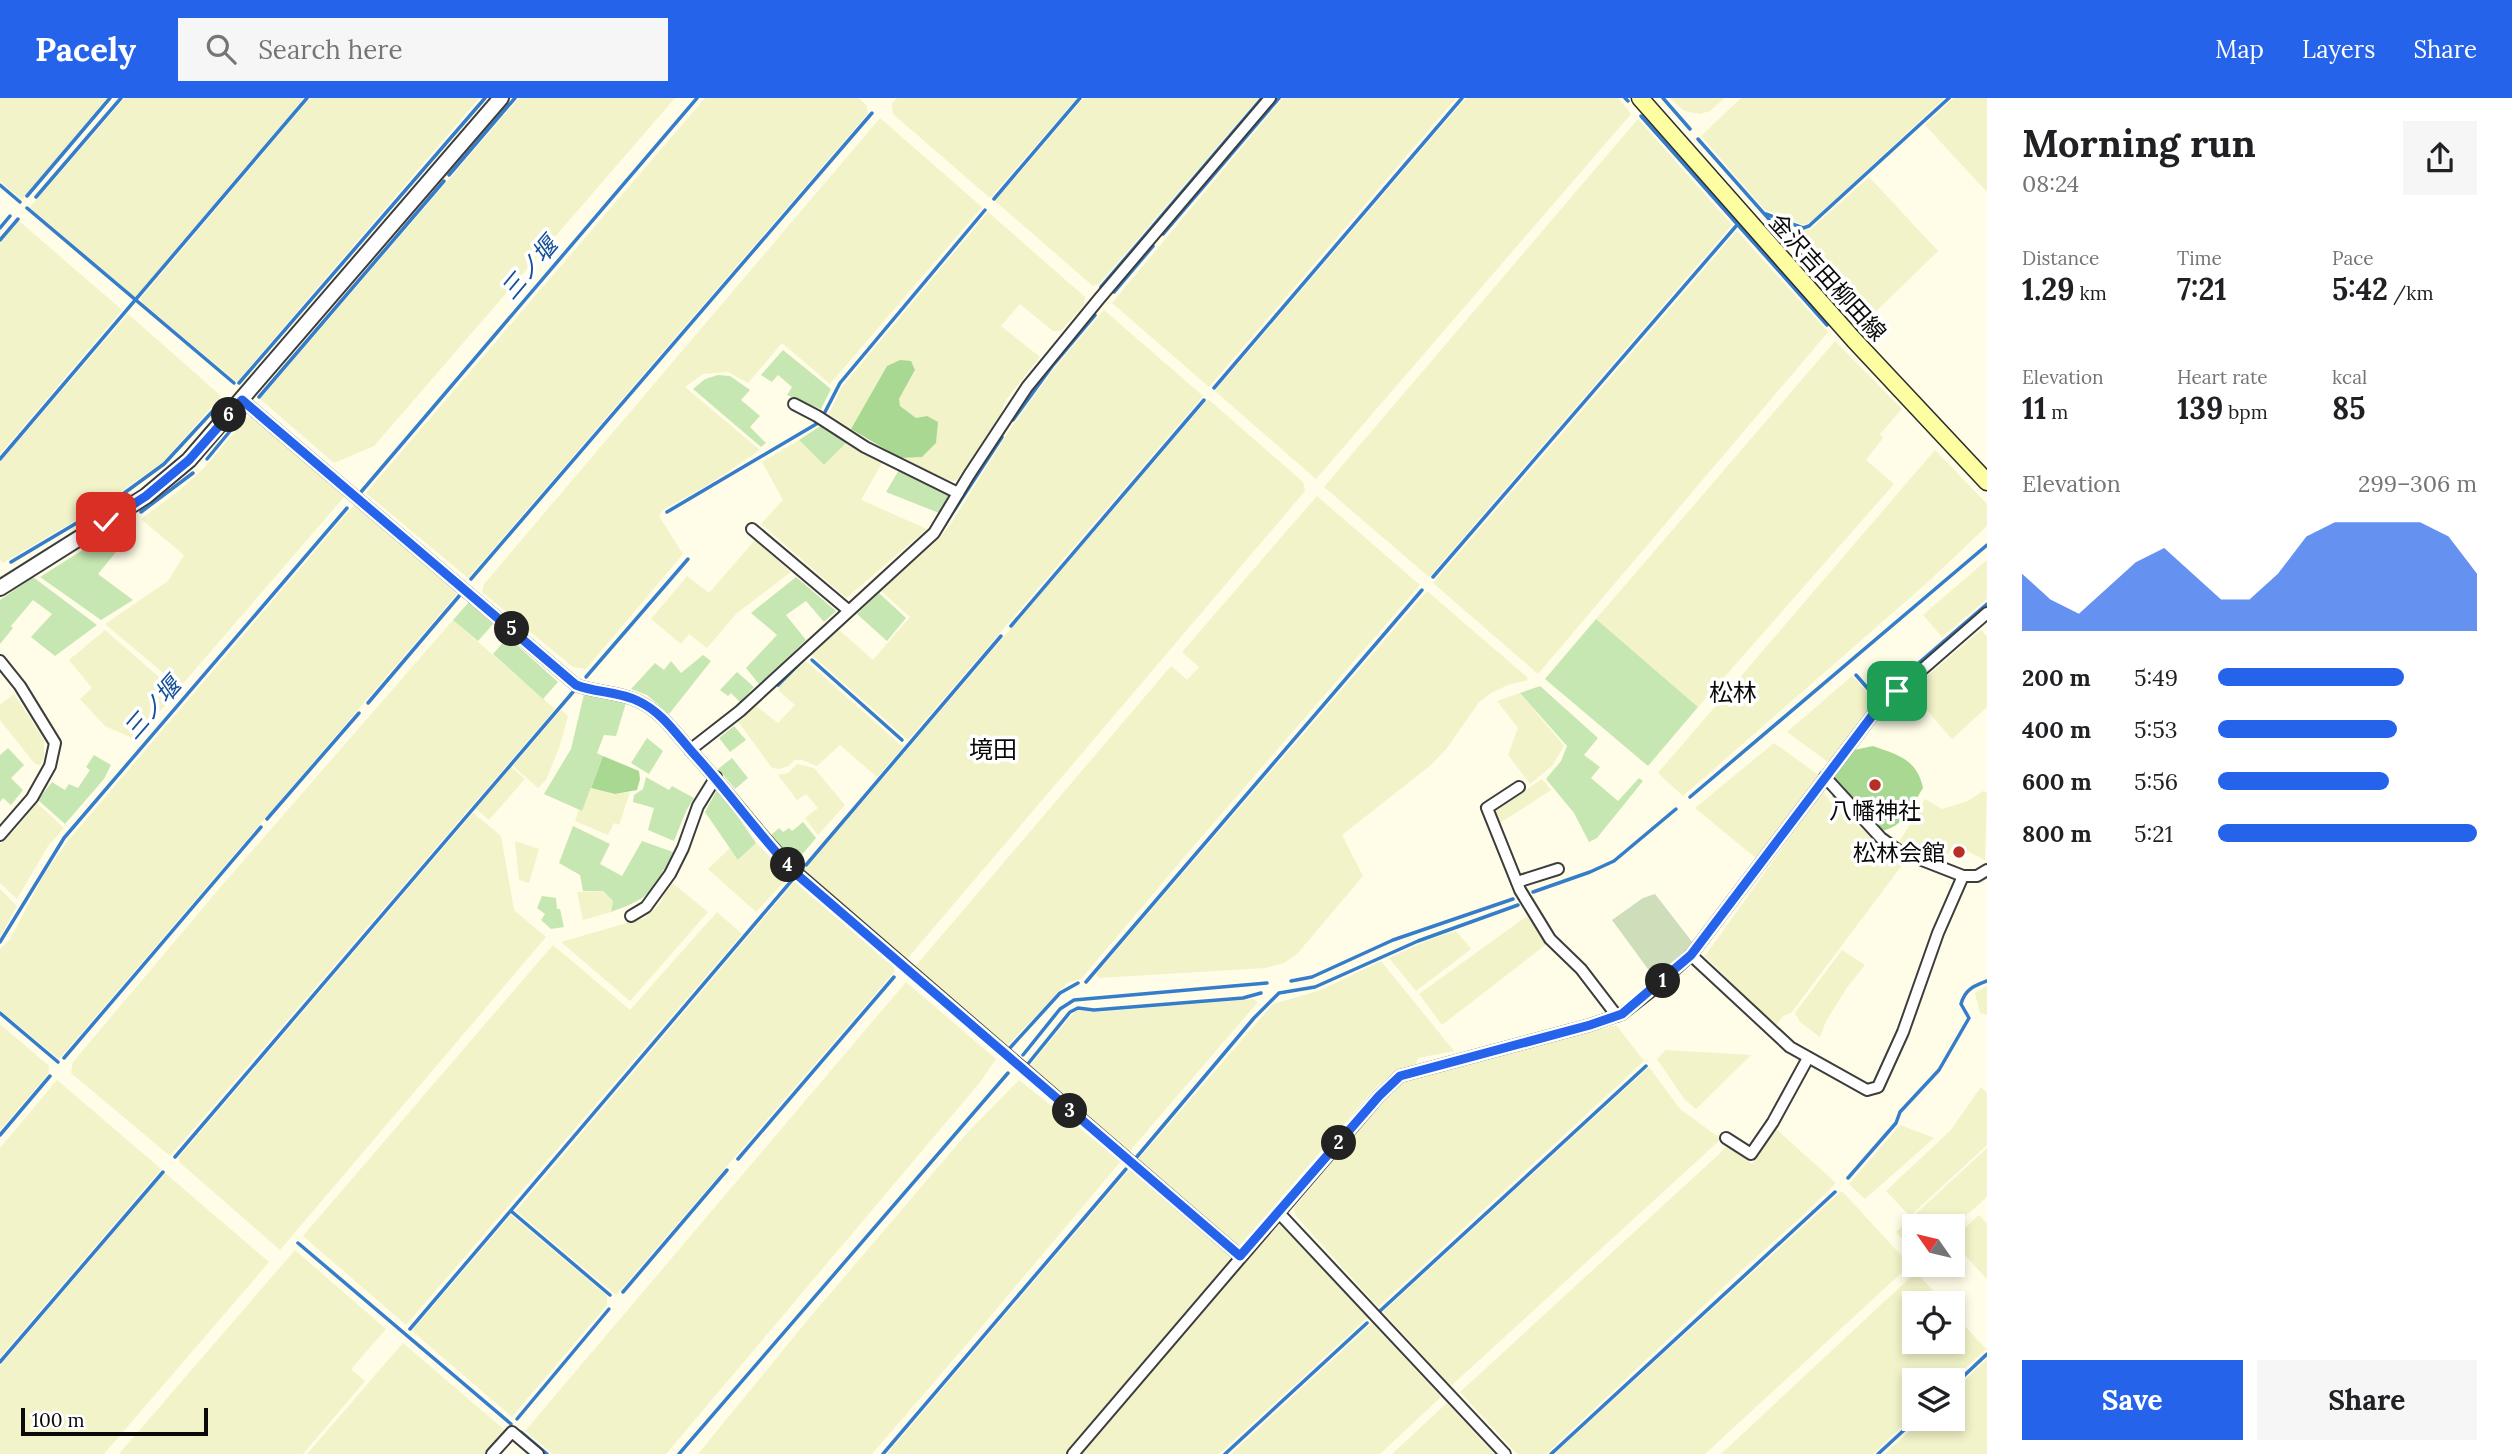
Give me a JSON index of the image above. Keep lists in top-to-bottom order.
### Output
{
  "streets": {
    "main road": ["金沢吉田柳田線"]
  },
  "districts": ["松林", "境田"],
  "water": ["三ノ堰"],
  "places": ["八幡神社", "松林会館"],
  "scale_bar": "100 m",
  "north": "top left",
  "page": {
    "header": "Pacely",
    "search": "Search here",
    "nav": ["Map", "Layers", "Share"],
    "heading": ["Morning run", "08:24"],
    "stats": [
      ["Distance", "1.29 km"],
      ["Time", "7:21"],
      ["Pace", "5:42 /km"],
      ["Elevation", "11 m"],
      ["Heart rate", "139 bpm"],
      ["kcal", "85"]
    ],
    "pins": [
      "6",
      "5",
      "4",
      "1",
      "3",
      "2"
    ],
    "chart": ["Elevation", "299–306 m"],
    "list": [
      {
        "name": "200 m",
        "note": "5:49"
      },
      {
        "name": "400 m",
        "note": "5:53"
      },
      {
        "name": "600 m",
        "note": "5:56"
      },
      {
        "name": "800 m",
        "note": "5:21"
      }
    ],
    "buttons": ["Save", "Share"],
    "scale": "100 m"
  }
}
